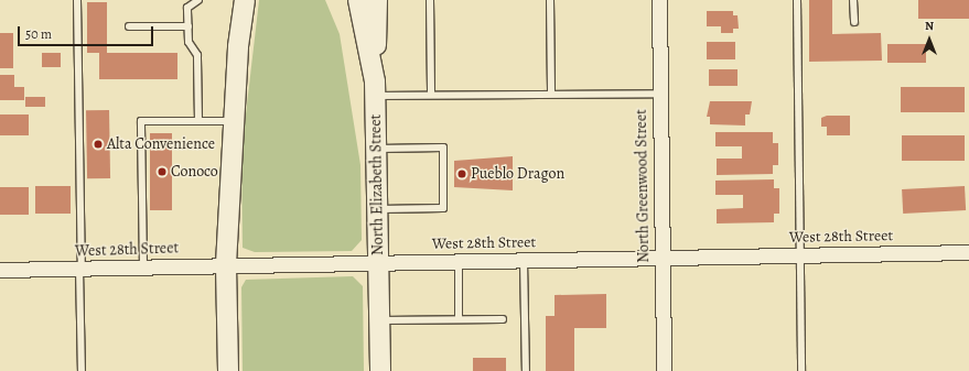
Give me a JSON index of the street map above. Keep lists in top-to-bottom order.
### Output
{
  "streets": {
    "main road": ["North Elizabeth Street"],
    "street": ["North Greenwood Street", "West 28th Street"]
  },
  "crossings": [
    ["North Elizabeth Street", "West 28th Street"],
    ["North Greenwood Street", "West 28th Street"]
  ],
  "places": ["Alta Convenience", "Conoco", "Pueblo Dragon"],
  "scale_bar": "50 m",
  "north": "top"
}
